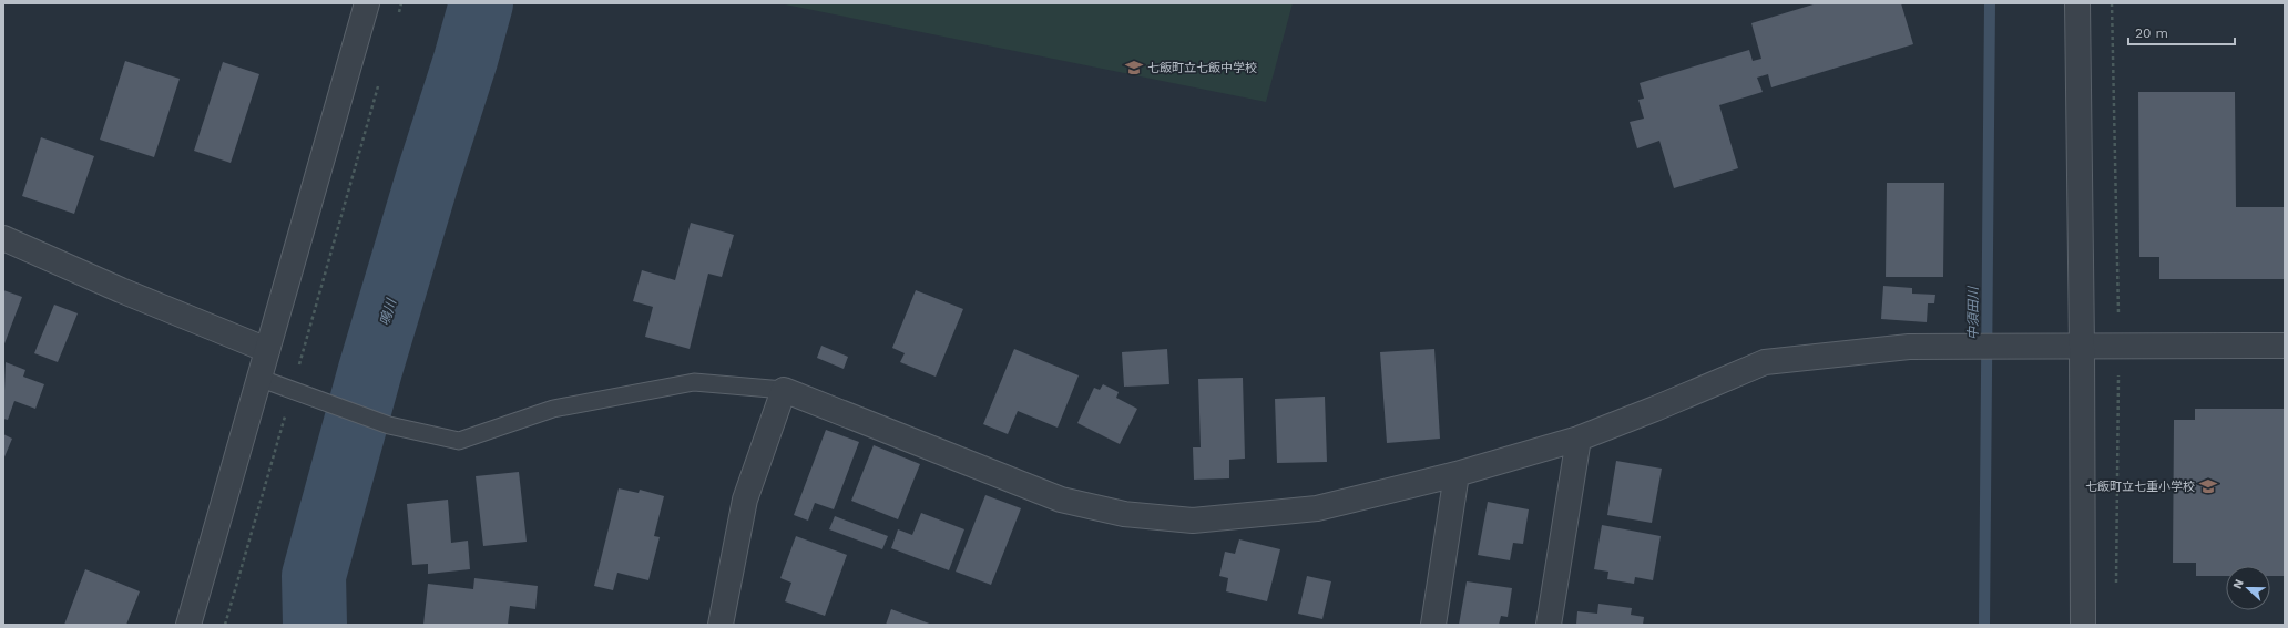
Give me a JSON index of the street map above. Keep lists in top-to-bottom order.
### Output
{
  "water": ["鳴川", "中須田川"],
  "places": {
    "school or university": ["七飯町立七飯中学校", "七飯町立七重小学校"]
  },
  "scale_bar": "20 m",
  "north": "left"
}
